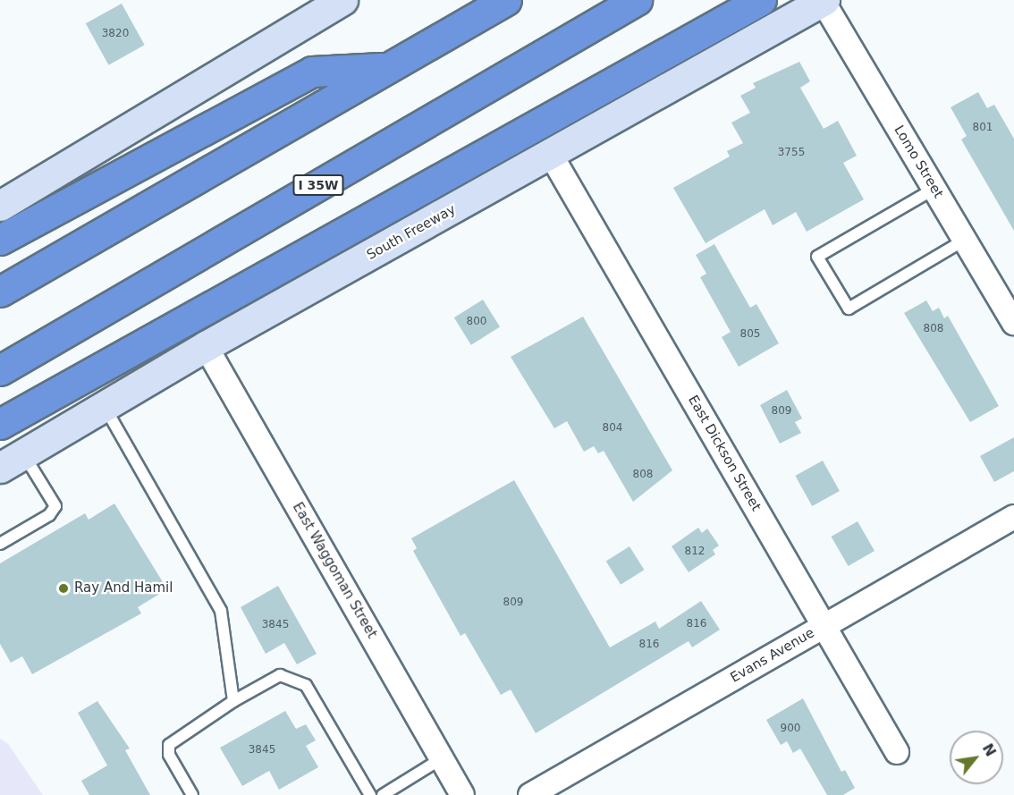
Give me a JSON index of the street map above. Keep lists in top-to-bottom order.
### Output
{
  "streets": {
    "highway": ["I 35W"],
    "main road": ["South Freeway"],
    "street": [
      "Lomo Street",
      "East Dickson Street",
      "East Waggoman Street",
      "Evans Avenue"
    ]
  },
  "crossings": [
    ["Lomo Street", "South Freeway"],
    ["South Freeway", "East Dickson Street"],
    ["South Freeway", "East Waggoman Street"],
    ["East Dickson Street", "Evans Avenue"]
  ],
  "places": ["Ray And Hamil"],
  "house_numbers": [
    "3820",
    "801",
    "3755",
    "800",
    "808",
    "805",
    "809",
    "804",
    "808",
    "812",
    "809",
    "816",
    "3845",
    "816",
    "900",
    "3845"
  ],
  "north": "top right"
}
